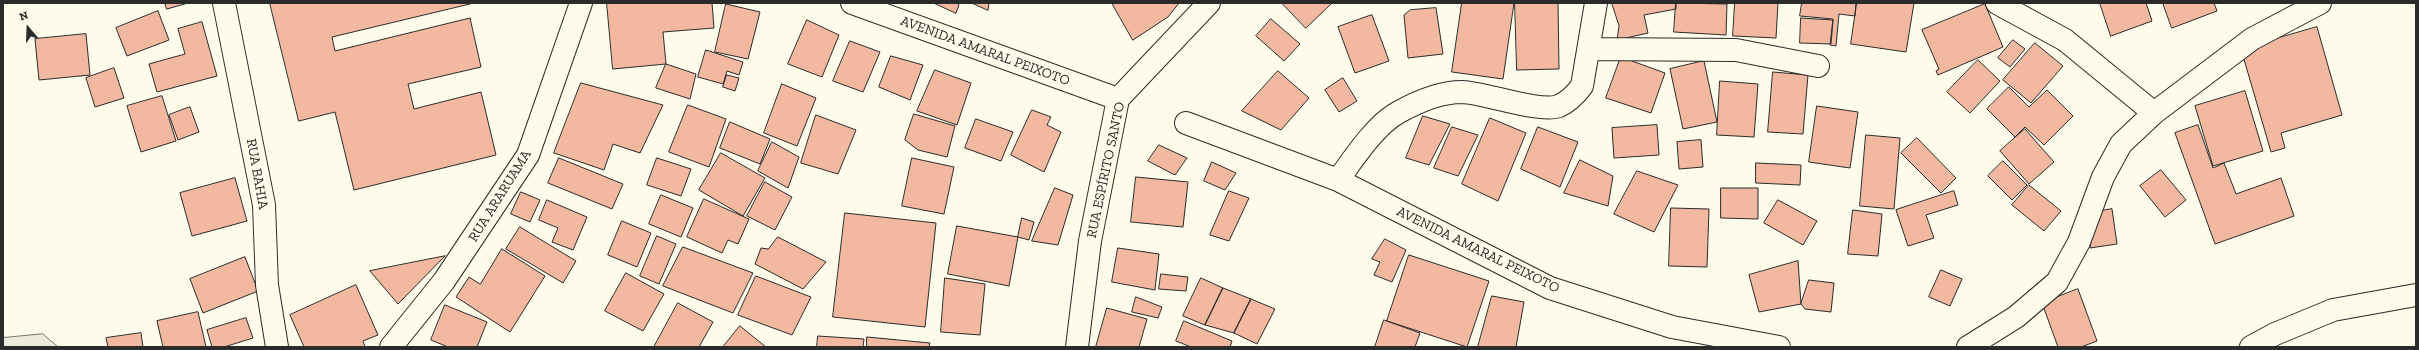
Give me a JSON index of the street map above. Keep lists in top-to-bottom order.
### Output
{
  "streets": {
    "street": [
      "AVENIDA AMARAL PEIXOTO",
      "RUA ESPÍRITO SANTO",
      "RUA BAHIA",
      "RUA ARARUAMA"
    ]
  },
  "crossings": [
    ["AVENIDA AMARAL PEIXOTO", "RUA ESPÍRITO SANTO"]
  ],
  "north": "top"
}
